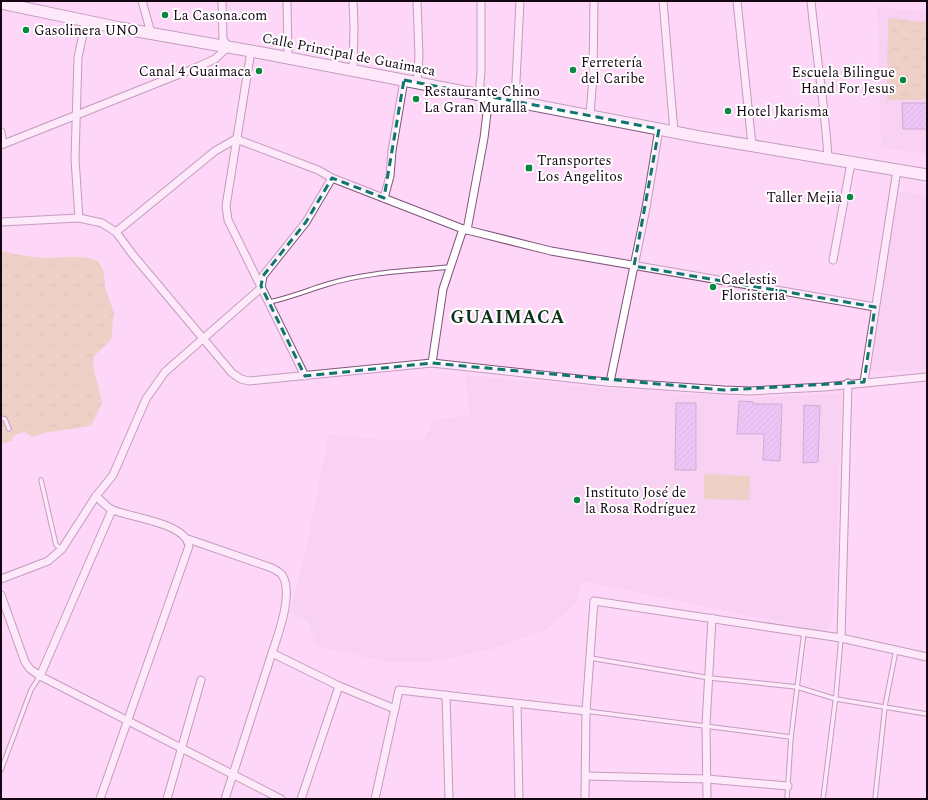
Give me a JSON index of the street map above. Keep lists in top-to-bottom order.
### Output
{
  "streets": {
    "main road": ["Calle Principal de Guaimaca"]
  },
  "districts": ["GUAIMACA"],
  "places": {
    "other": [
      "La Casona.com",
      "Gasolinera UNO",
      "Ferretería del Caribe",
      "Canal 4 Guaimaca",
      "Escuela Bilingue Hand For Jesus",
      "Restaurante Chino La Gran Muralla",
      "Hotel Jkarisma",
      "Taller Mejia",
      "Caelestis Floristeria",
      "Instituto José de la Rosa Rodríguez"
    ],
    "transit": ["Transportes Los Angelitos"]
  }
}
